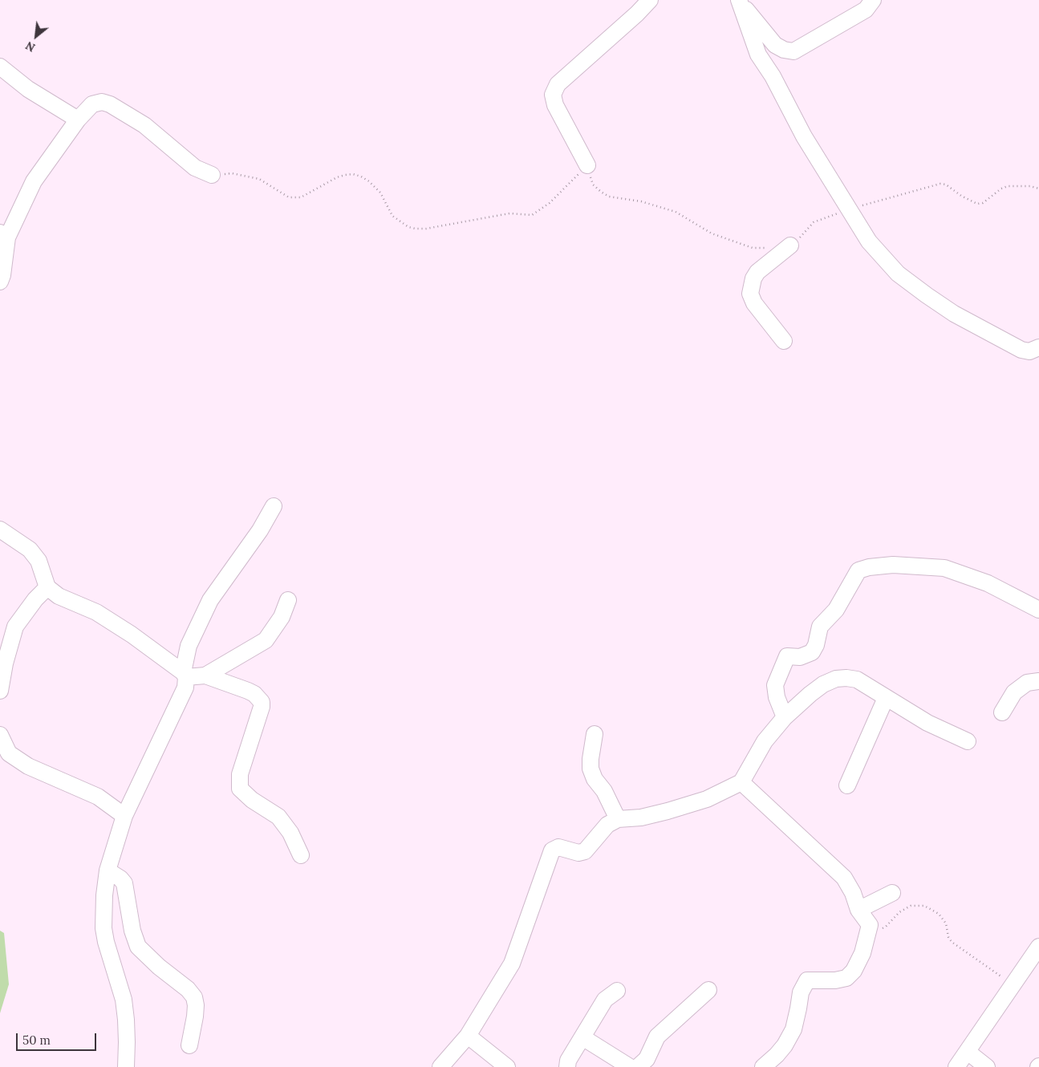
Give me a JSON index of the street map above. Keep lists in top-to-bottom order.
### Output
{
  "scale_bar": "50 m",
  "north": "bottom left"
}
